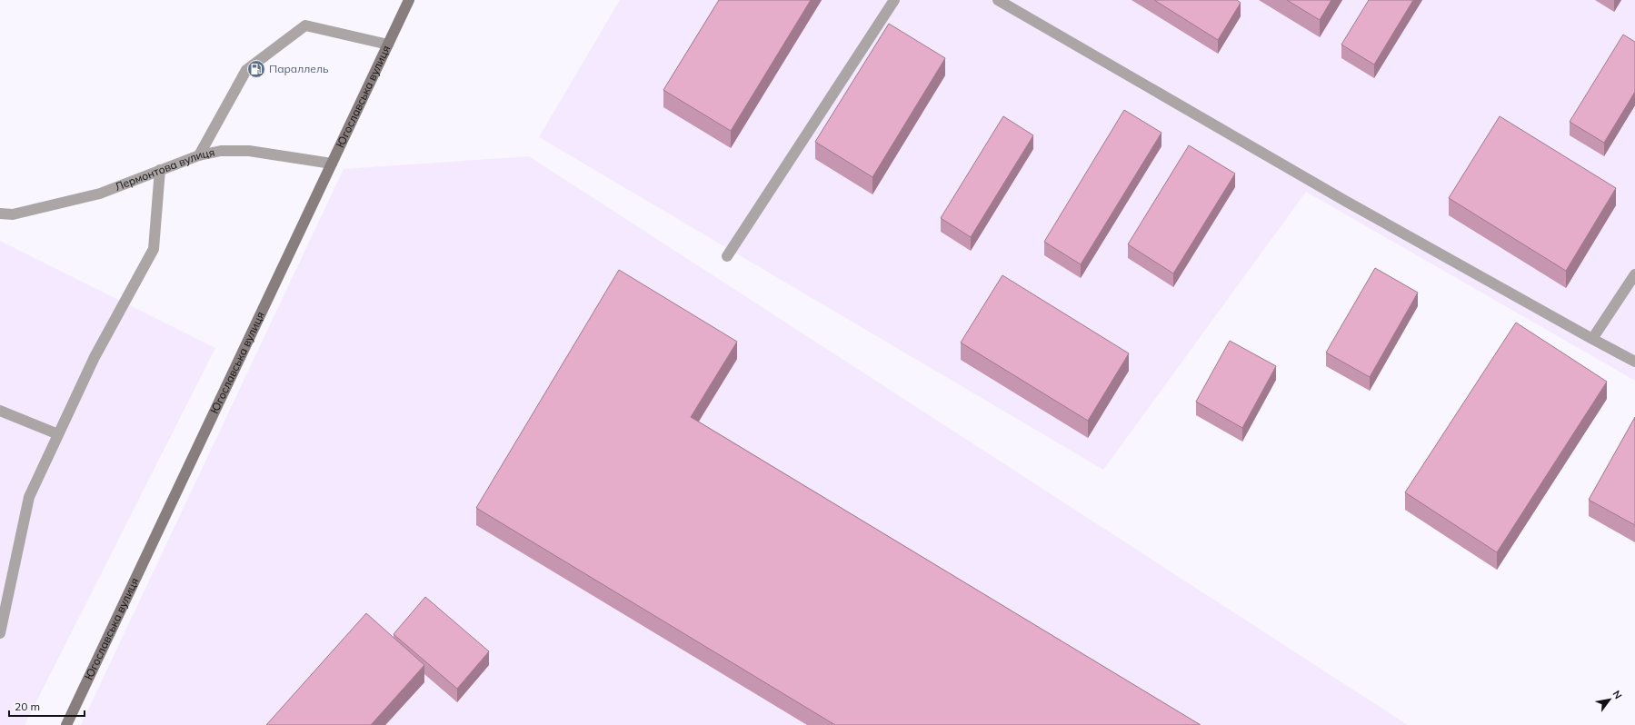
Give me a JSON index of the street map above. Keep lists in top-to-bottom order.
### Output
{
  "streets": {
    "main road": ["Югославська вулиця"],
    "street": ["Лермонтова вулиця"]
  },
  "crossings": [
    ["Югославська вулиця", "Лермонтова вулиця"]
  ],
  "places": {
    "fuel station": ["Параллель"]
  },
  "scale_bar": "20 m",
  "north": "top right"
}
